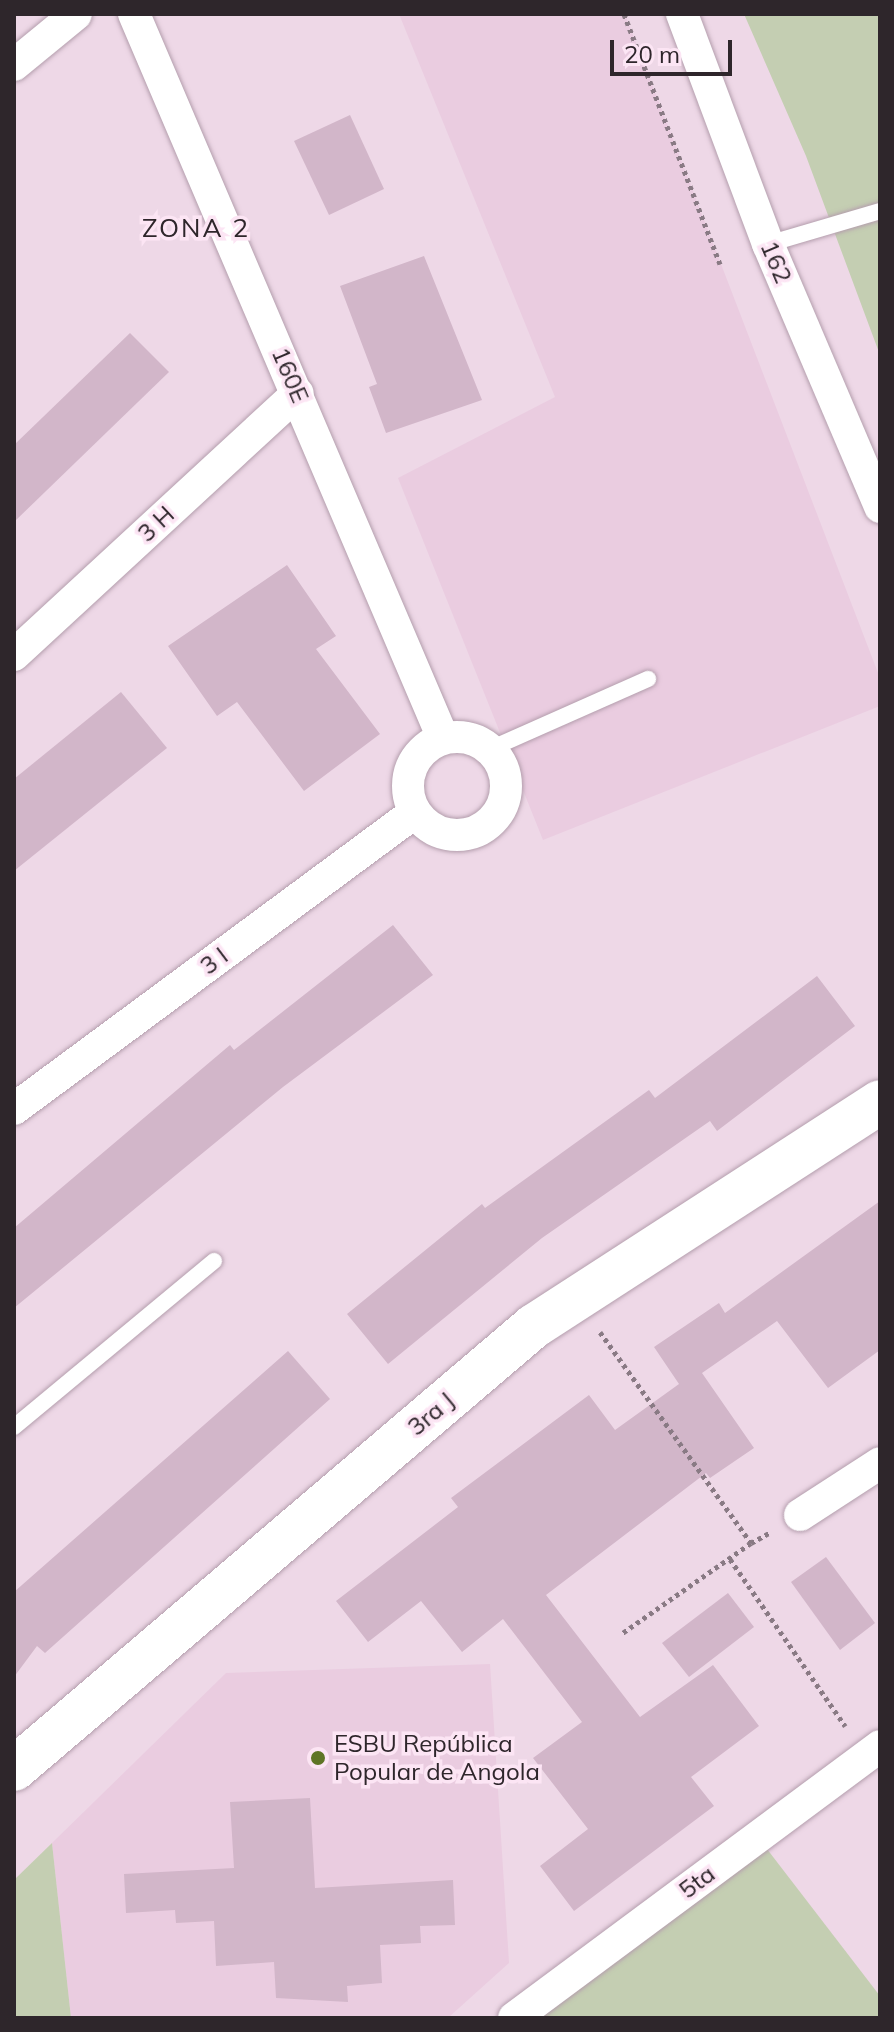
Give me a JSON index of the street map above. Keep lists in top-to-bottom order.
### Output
{
  "streets": {
    "street": [
      "162",
      "160E",
      "3 H",
      "3 I",
      "3ra J",
      "5ta"
    ]
  },
  "crossings": [
    ["160E", "3 H"],
    ["160E", "3 I"]
  ],
  "districts": ["ZONA 2"],
  "places": ["ESBU República Popular de Angola"],
  "scale_bar": "20 m"
}
